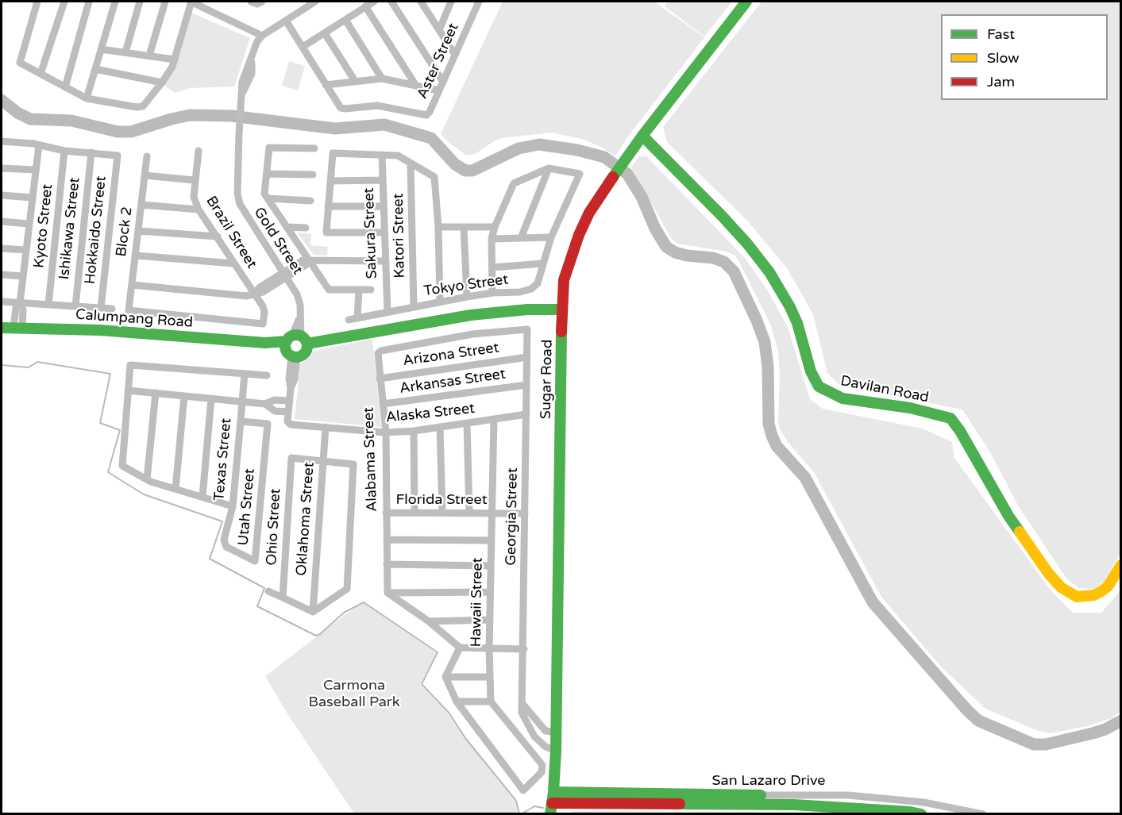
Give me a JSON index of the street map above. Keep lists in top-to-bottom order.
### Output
{
  "streets": {
    "main road": [
      "Calumpang Road",
      "Sugar Road",
      "Davilan Road",
      "San Lazaro Drive"
    ],
    "street": [
      "Aster Street",
      "Kyoto Street",
      "Ishikawa Street",
      "Hokkaido Street",
      "Block 2",
      "Brazil Street",
      "Sakura Street",
      "Katori Street",
      "Gold Street",
      "Tokyo Street",
      "Arizona Street",
      "Arkansas Street",
      "Alaska Street",
      "Texas Street",
      "Alabama Street",
      "Florida Street",
      "Utah Street",
      "Georgia Street",
      "Oklahoma Street",
      "Ohio Street",
      "Hawaii Street"
    ]
  },
  "crossings": [
    ["Ishikawa Street", "Hokkaido Street"],
    ["Block 2", "Brazil Street"],
    ["Sakura Street", "Tokyo Street"],
    ["Katori Street", "Tokyo Street"],
    ["Gold Street", "Calumpang Road"],
    ["Calumpang Road", "Sugar Road"],
    ["Arizona Street", "Alabama Street"],
    ["Arizona Street", "Georgia Street"],
    ["Sugar Road", "Davilan Road"],
    ["Sugar Road", "Georgia Street"],
    ["Sugar Road", "San Lazaro Drive"],
    ["Arkansas Street", "Alabama Street"],
    ["Arkansas Street", "Georgia Street"],
    ["Alaska Street", "Alabama Street"],
    ["Alaska Street", "Georgia Street"],
    ["Alaska Street", "Oklahoma Street"],
    ["Alaska Street", "Hawaii Street"],
    ["Texas Street", "Utah Street"],
    ["Alabama Street", "Florida Street"],
    ["Alabama Street", "Georgia Street"],
    ["Florida Street", "Georgia Street"],
    ["Florida Street", "Hawaii Street"],
    ["Oklahoma Street", "Ohio Street"]
  ],
  "parks": ["Carmona Baseball Park"],
  "legend": ["Fast", "Slow", "Jam"]
}
